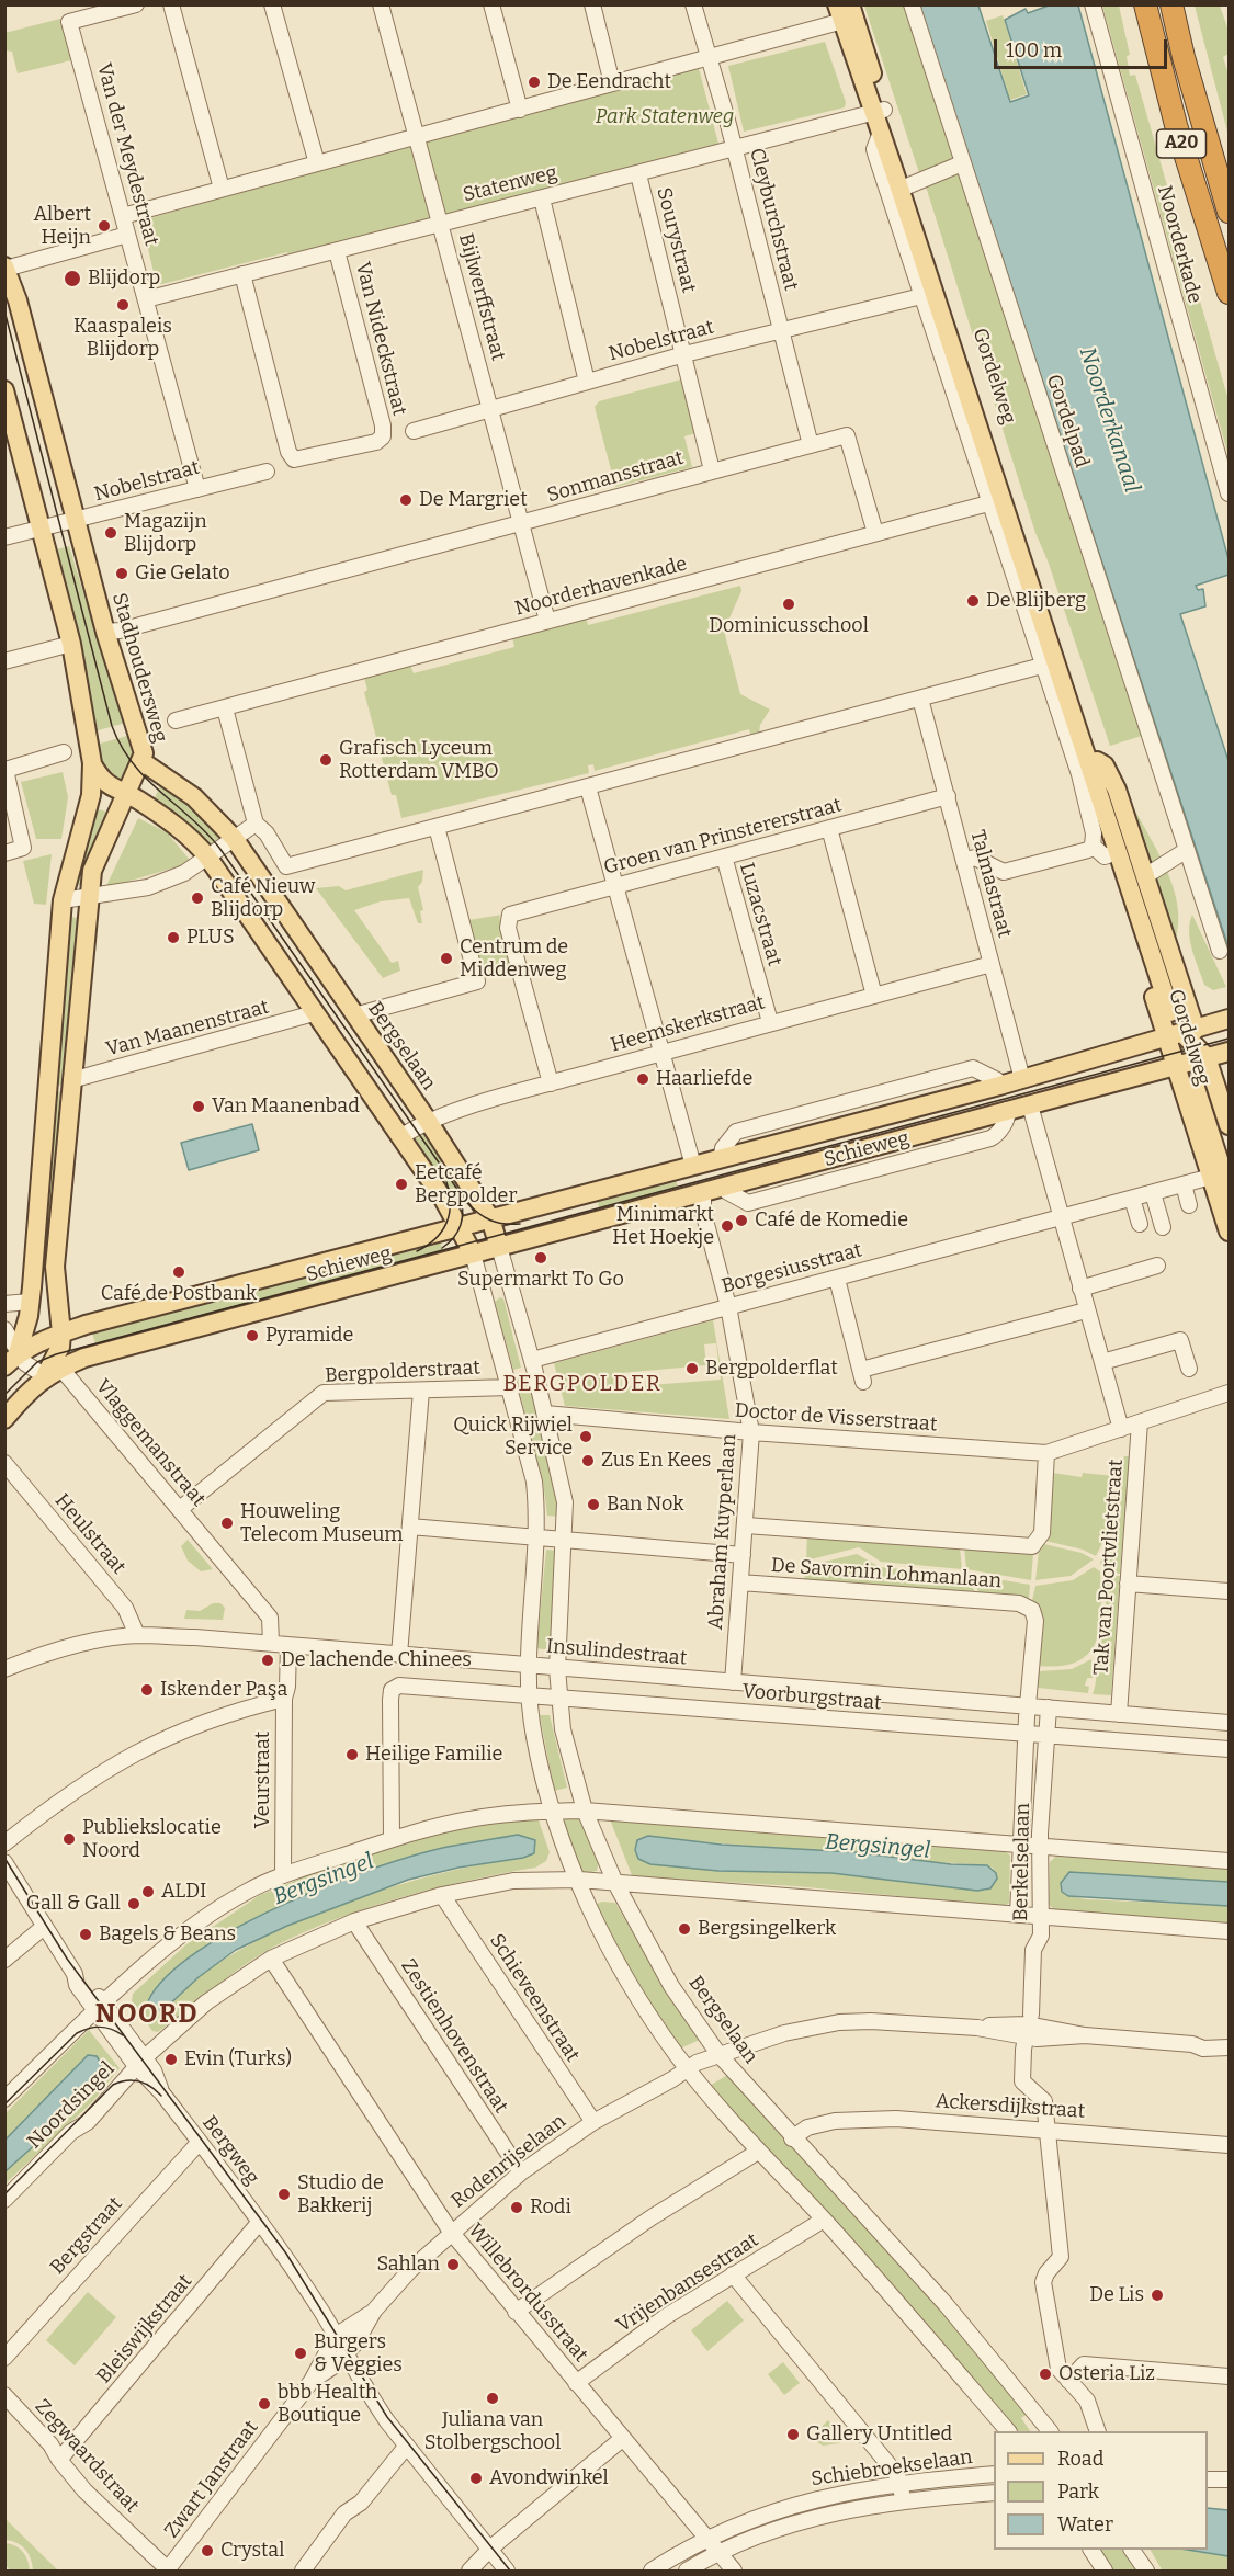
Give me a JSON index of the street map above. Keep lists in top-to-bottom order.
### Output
{
  "streets": {
    "highway": ["A20"],
    "main road": [
      "Gordelweg",
      "Stadhoudersweg",
      "Bergselaan",
      "Schieweg"
    ],
    "street": [
      "Van der Meydestraat",
      "Statenweg",
      "Cleyburchstraat",
      "Sourystraat",
      "Noorderkade",
      "Bijlwerffstraat",
      "Van Nideckstraat",
      "Nobelstraat",
      "Gordelpad",
      "Sonmansstraat",
      "Noorderhavenkade",
      "Groen van Prinstererstraat",
      "Talmastraat",
      "Luzacstraat",
      "Heemskerkstraat",
      "Van Maanenstraat",
      "Borgesiusstraat",
      "Bergpolderstraat",
      "Doctor de Visserstraat",
      "Vlaggemanstraat",
      "Abraham Kuyperlaan",
      "Heulstraat",
      "Tak van Poortvlietstraat",
      "De Savornin Lohmanlaan",
      "Insulindestraat",
      "Voorburgstraat",
      "Veurstraat",
      "Berkelselaan",
      "Schieveenstraat",
      "Zestienhovenstraat",
      "Noordsingel",
      "Ackersdijkstraat",
      "Bergweg",
      "Rodenrijselaan",
      "Bergstraat",
      "Vrijenbansestraat",
      "Willebrordusstraat",
      "Bleiswijkstraat",
      "Zegwaardstraat",
      "Schiebroekselaan",
      "Zwart Janstraat"
    ]
  },
  "crossings": [
    ["Van der Meydestraat", "Statenweg"],
    ["Van der Meydestraat", "Nobelstraat"],
    ["Statenweg", "Cleyburchstraat"],
    ["Statenweg", "Sourystraat"],
    ["Statenweg", "Bijlwerffstraat"],
    ["Statenweg", "Van Nideckstraat"],
    ["Statenweg", "Gordelweg"],
    ["Cleyburchstraat", "Nobelstraat"],
    ["Cleyburchstraat", "Sonmansstraat"],
    ["Sourystraat", "Nobelstraat"],
    ["Sourystraat", "Sonmansstraat"],
    ["Bijlwerffstraat", "Nobelstraat"],
    ["Bijlwerffstraat", "Sonmansstraat"],
    ["Bijlwerffstraat", "Noorderhavenkade"],
    ["Nobelstraat", "Gordelweg"],
    ["Nobelstraat", "Stadhoudersweg"],
    ["Gordelweg", "Noorderhavenkade"],
    ["Gordelweg", "Schieweg"],
    ["Gordelweg", "Borgesiusstraat"],
    ["Sonmansstraat", "Noorderhavenkade"],
    ["Sonmansstraat", "Stadhoudersweg"],
    ["Stadhoudersweg", "Van Maanenstraat"],
    ["Stadhoudersweg", "Bergselaan"],
    ["Stadhoudersweg", "Schieweg"],
    ["Stadhoudersweg", "Vlaggemanstraat"],
    ["Groen van Prinstererstraat", "Talmastraat"],
    ["Groen van Prinstererstraat", "Luzacstraat"],
    ["Groen van Prinstererstraat", "Heemskerkstraat"],
    ["Talmastraat", "Heemskerkstraat"],
    ["Talmastraat", "Schieweg"],
    ["Luzacstraat", "Heemskerkstraat"],
    ["Heemskerkstraat", "Bergselaan"],
    ["Bergselaan", "Schieweg"],
    ["Bergselaan", "Borgesiusstraat"],
    ["Bergselaan", "Doctor de Visserstraat"],
    ["Bergselaan", "De Savornin Lohmanlaan"],
    ["Bergselaan", "Insulindestraat"],
    ["Bergselaan", "Voorburgstraat"],
    ["Bergselaan", "Ackersdijkstraat"],
    ["Bergselaan", "Rodenrijselaan"],
    ["Schieweg", "Vlaggemanstraat"],
    ["Schieweg", "Abraham Kuyperlaan"],
    ["Borgesiusstraat", "Abraham Kuyperlaan"],
    ["Bergpolderstraat", "Vlaggemanstraat"],
    ["Doctor de Visserstraat", "Abraham Kuyperlaan"],
    ["Doctor de Visserstraat", "Tak van Poortvlietstraat"],
    ["Doctor de Visserstraat", "De Savornin Lohmanlaan"],
    ["Vlaggemanstraat", "Insulindestraat"],
    ["Abraham Kuyperlaan", "De Savornin Lohmanlaan"],
    ["Abraham Kuyperlaan", "Insulindestraat"],
    ["Heulstraat", "Insulindestraat"],
    ["Tak van Poortvlietstraat", "Insulindestraat"],
    ["De Savornin Lohmanlaan", "Berkelselaan"],
    ["Insulindestraat", "Veurstraat"],
    ["Insulindestraat", "Berkelselaan"],
    ["Voorburgstraat", "Berkelselaan"],
    ["Berkelselaan", "Ackersdijkstraat"],
    ["Berkelselaan", "Rodenrijselaan"],
    ["Schieveenstraat", "Rodenrijselaan"],
    ["Zestienhovenstraat", "Rodenrijselaan"],
    ["Noordsingel", "Bergweg"],
    ["Bergweg", "Rodenrijselaan"],
    ["Bergweg", "Bergstraat"],
    ["Bergweg", "Bleiswijkstraat"],
    ["Bergweg", "Zwart Janstraat"],
    ["Rodenrijselaan", "Willebrordusstraat"],
    ["Rodenrijselaan", "Zwart Janstraat"],
    ["Vrijenbansestraat", "Willebrordusstraat"],
    ["Willebrordusstraat", "Schiebroekselaan"],
    ["Bleiswijkstraat", "Zegwaardstraat"],
    ["Zegwaardstraat", "Zwart Janstraat"]
  ],
  "districts": ["BERGPOLDER", "NOORD"],
  "water": ["Noorderkanaal", "Bergsingel"],
  "parks": ["Park Statenweg"],
  "places": [
    "De Eendracht",
    "Albert Heijn",
    "Blijdorp",
    "Kaaspaleis Blijdorp",
    "De Margriet",
    "Magazijn Blijdorp",
    "Gie Gelato",
    "De Blijberg",
    "Dominicusschool",
    "Grafisch Lyceum Rotterdam VMBO",
    "Café Nieuw Blijdorp",
    "PLUS",
    "Centrum de Middenweg",
    "Haarliefde",
    "Van Maanenbad",
    "Eetcafé Bergpolder",
    "Café de Komedie",
    "Minimarkt Het Hoekje",
    "Supermarkt To Go",
    "Café de Postbank",
    "Pyramide",
    "Bergpolderflat",
    "Quick Rijwiel Service",
    "Zus En Kees",
    "Ban Nok",
    "Houweling Telecom Museum",
    "De lachende Chinees",
    "Iskender Paşa",
    "Heilige Familie",
    "Publiekslocatie Noord",
    "ALDI",
    "Gall & Gall",
    "Bergsingelkerk",
    "Bagels & Beans",
    "Evin (Turks)",
    "Studio de Bakkerij",
    "Rodi",
    "Sahlan",
    "De Lis",
    "Burgers & Veggies",
    "Osteria Liz",
    "Juliana van Stolbergschool",
    "bbb Health Boutique",
    "Gallery Untitled",
    "Avondwinkel",
    "Crystal"
  ],
  "legend": ["Road", "Park", "Water"],
  "scale_bar": "100 m"
}
